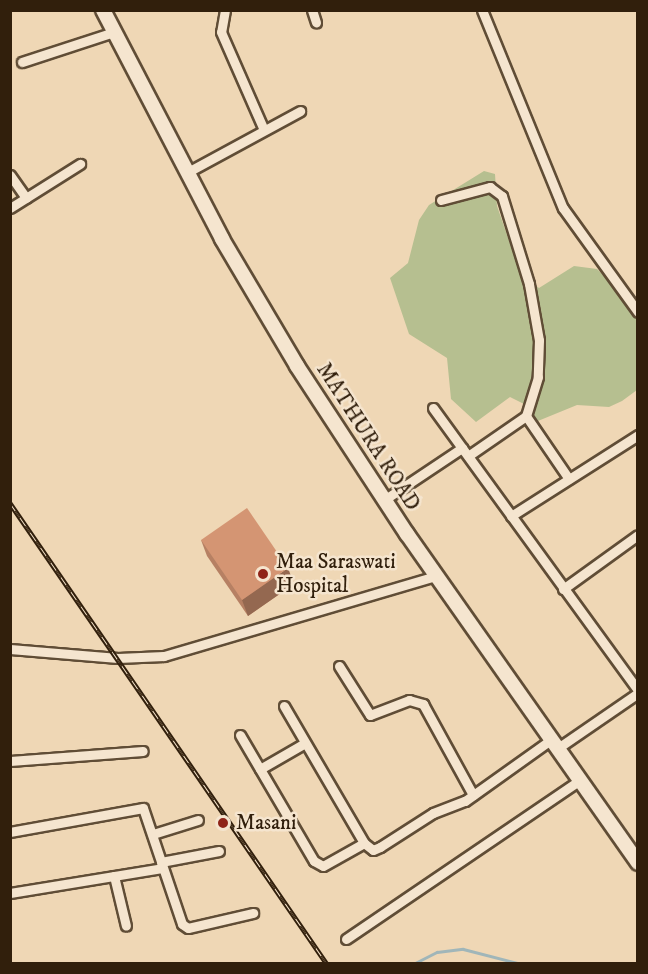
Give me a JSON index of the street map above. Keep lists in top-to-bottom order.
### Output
{
  "streets": {
    "main road": ["MATHURA ROAD"]
  },
  "places": ["Maa Saraswati Hospital", "Masani"]
}
